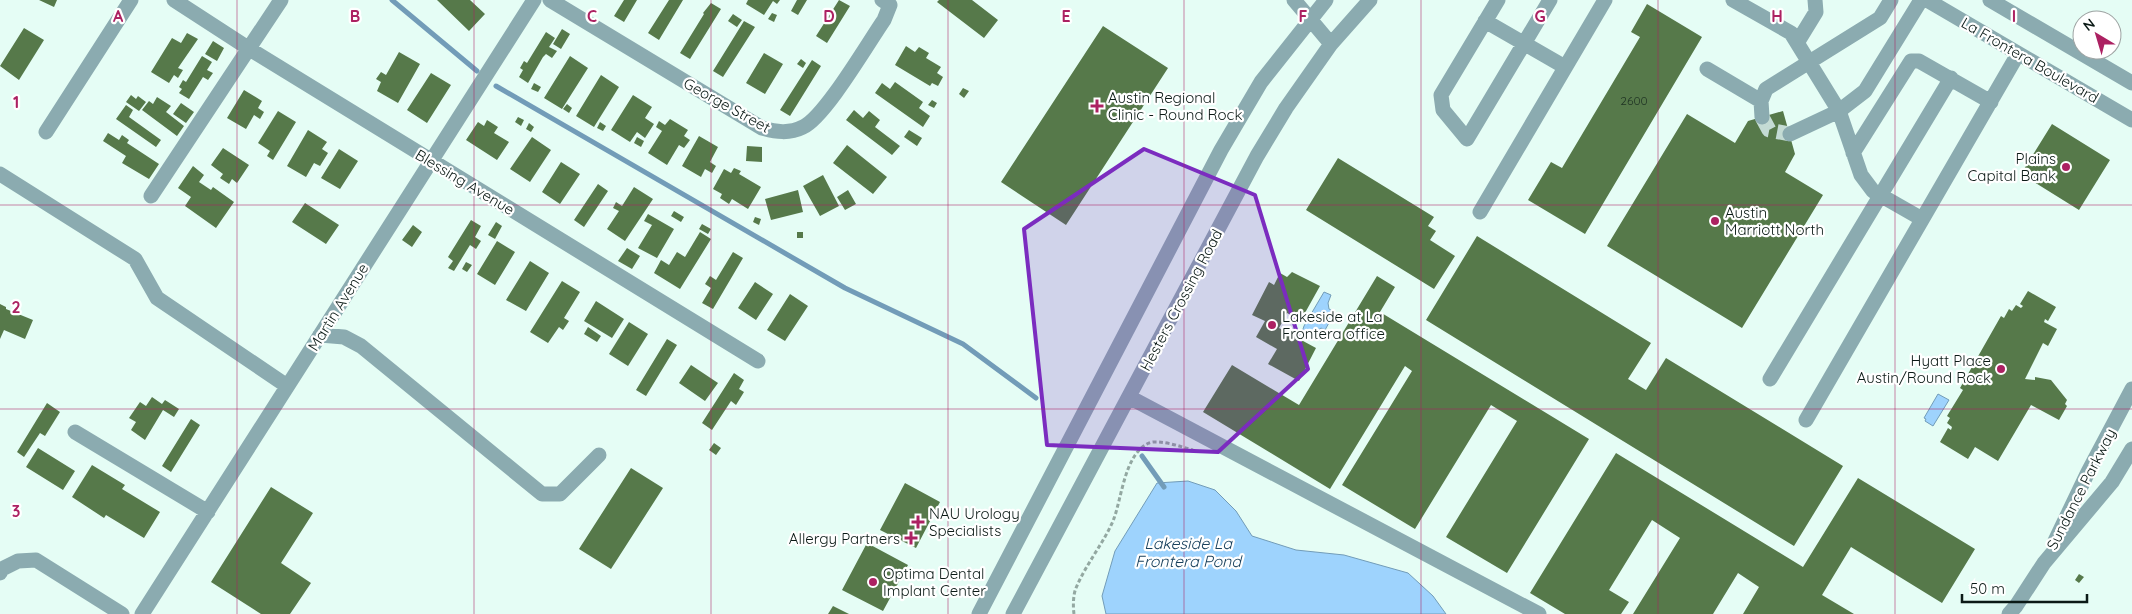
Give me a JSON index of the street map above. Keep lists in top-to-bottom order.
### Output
{
  "streets": {
    "street": [
      "La Frontera Boulevard",
      "George Street",
      "Blessing Avenue",
      "Hesters Crossing Road",
      "Martin Avenue",
      "Sundance Parkway"
    ]
  },
  "crossings": [
    ["Blessing Avenue", "Martin Avenue"]
  ],
  "water": ["Lakeside La Frontera Pond"],
  "places": {
    "health": ["Austin Regional Clinic - Round Rock", "NAU Urology Specialists", "Allergy Partners"],
    "other": [
      "Plains Capital Bank",
      "Austin Marriott North",
      "Lakeside at La Frontera office",
      "Hyatt Place Austin/Round Rock",
      "Optima Dental Implant Center"
    ]
  },
  "house_numbers": ["2600"],
  "scale_bar": "50 m",
  "north": "top left",
  "grid": {
    "columns": [
      "A",
      "B",
      "C",
      "D",
      "E",
      "F",
      "G",
      "H",
      "I"
    ],
    "rows": ["1", "2", "3"]
  }
}
